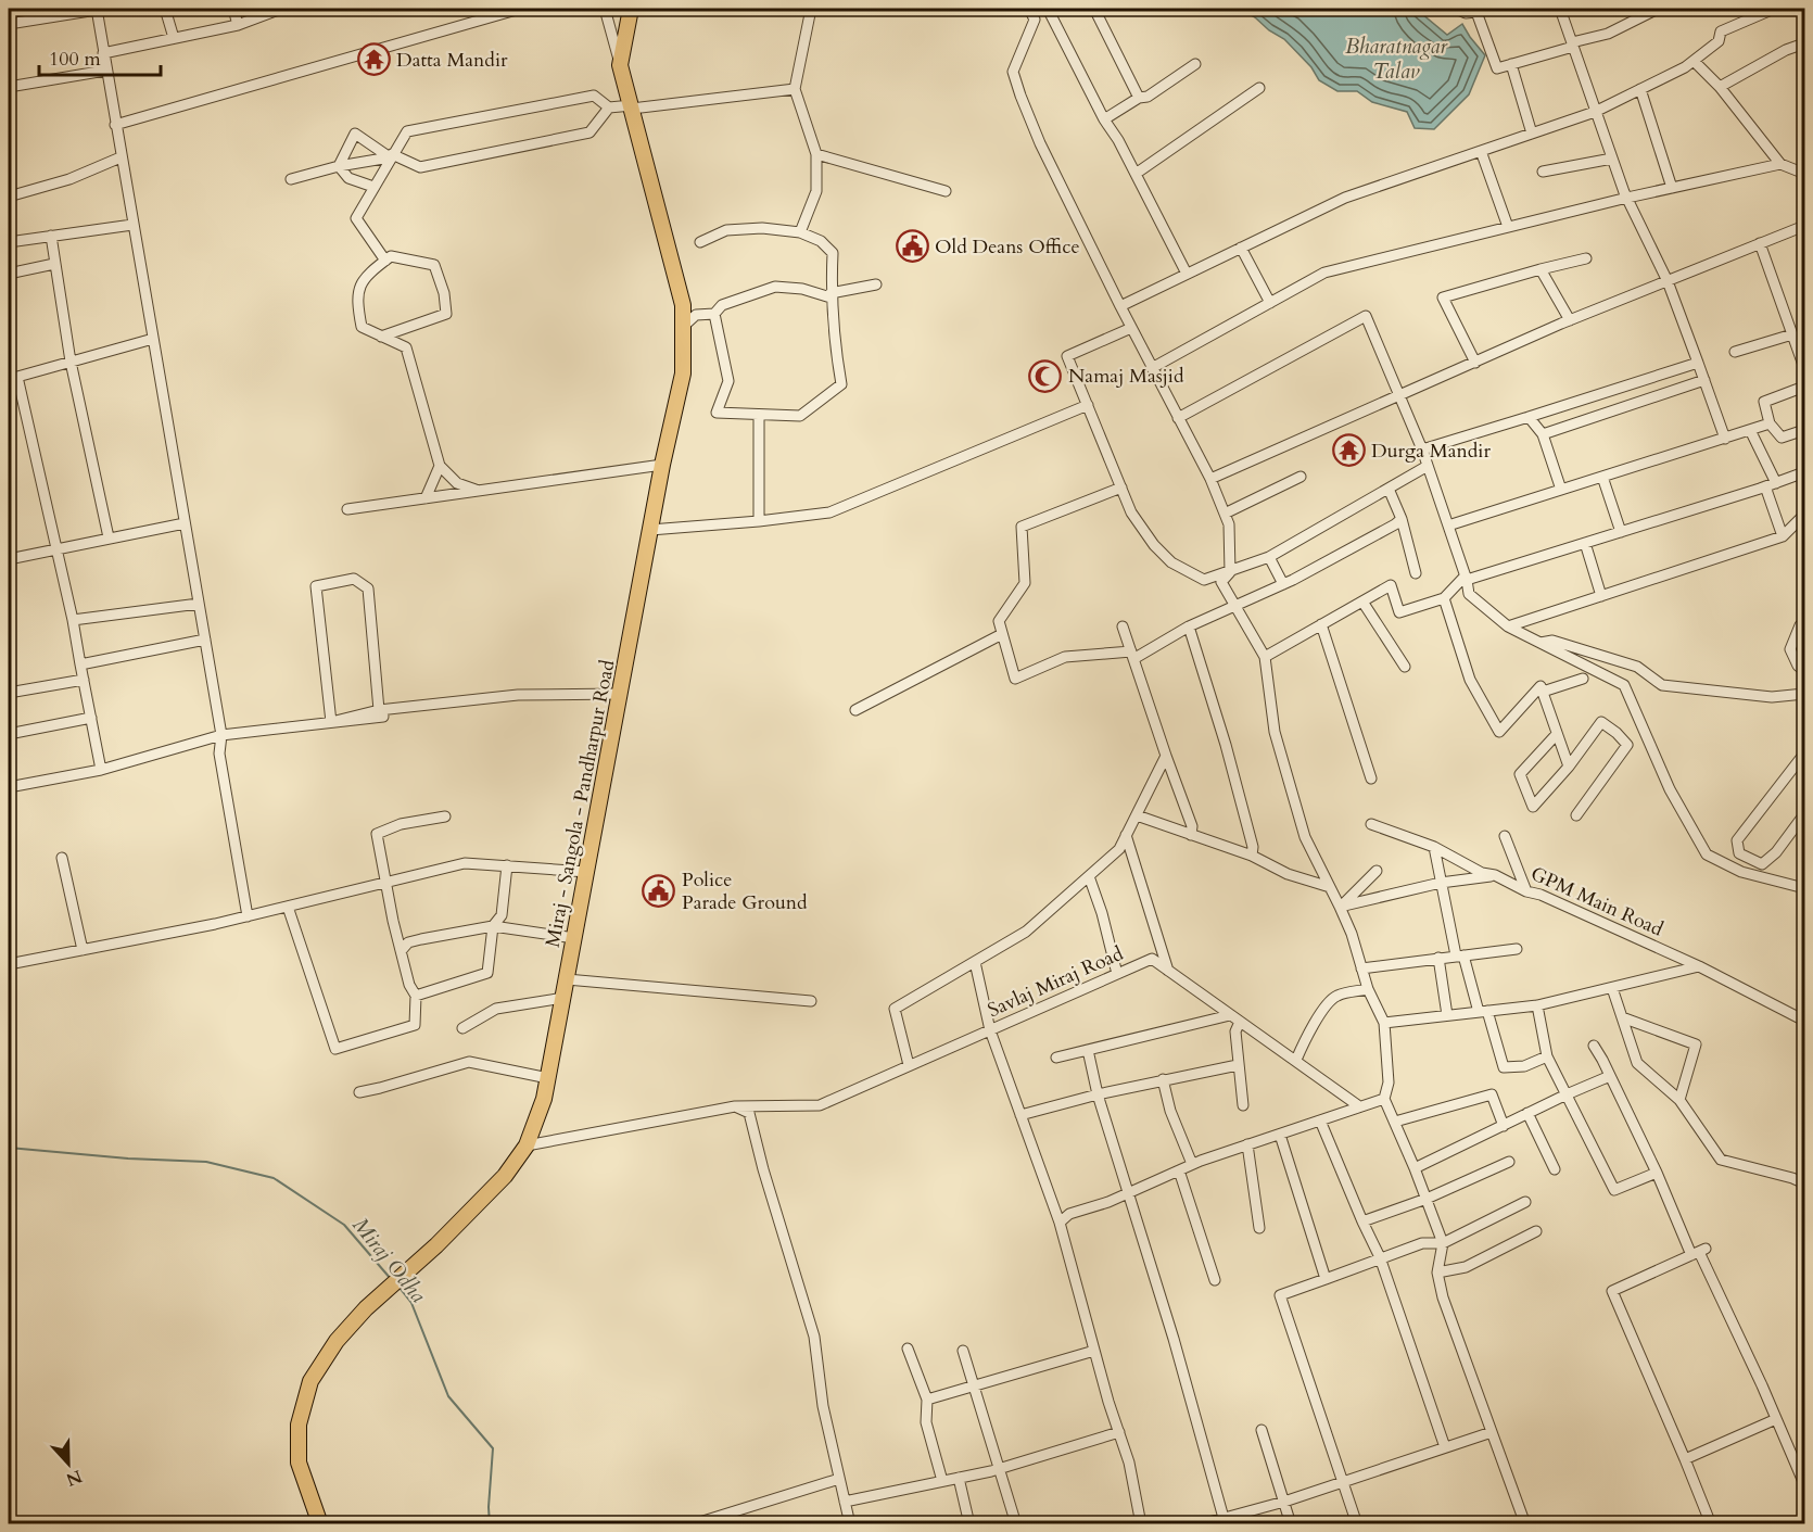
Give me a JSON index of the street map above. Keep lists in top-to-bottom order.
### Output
{
  "streets": {
    "highway": ["Miraj - Sangola - Pandharpur Road"],
    "street": ["GPM Main Road", "Savlaj Miraj Road"]
  },
  "crossings": [
    ["Miraj - Sangola - Pandharpur Road", "Savlaj Miraj Road"]
  ],
  "water": ["Bharatnagar Talav", "Miraj Odha"],
  "places": {
    "temple": ["Datta Mandir", "Durga Mandir"],
    "public building": ["Old Deans Office", "Police Parade Ground"],
    "mosque": ["Namaj Masjid"]
  },
  "scale_bar": "100 m",
  "north": "bottom"
}
